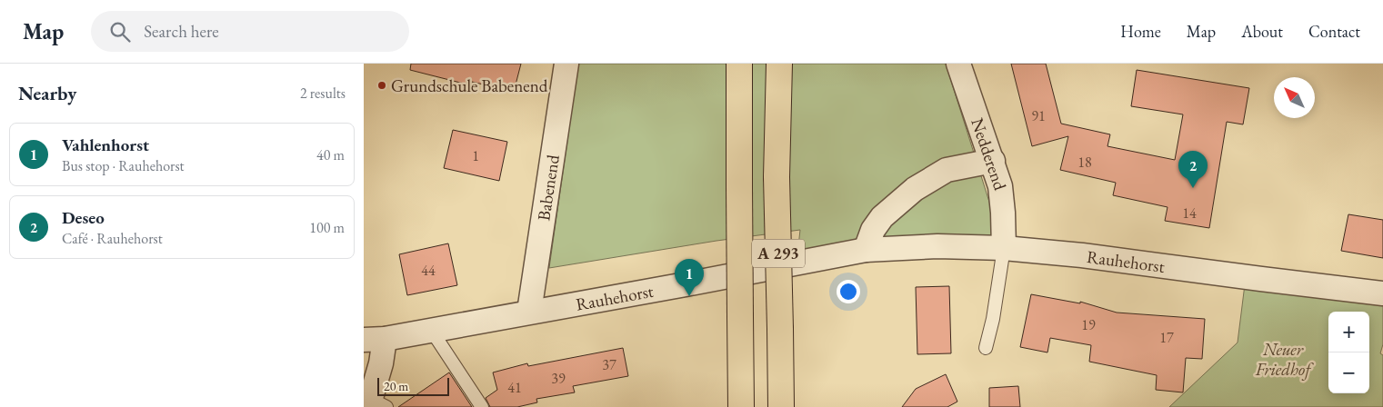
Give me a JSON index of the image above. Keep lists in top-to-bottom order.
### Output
{
  "streets": {
    "highway": ["A 293"],
    "street": ["Nedderend", "Babenend", "Rauhehorst"]
  },
  "crossings": [
    ["Nedderend", "Rauhehorst"],
    ["Babenend", "Rauhehorst"]
  ],
  "parks": ["Neuer Friedhof"],
  "places": ["Grundschule Babenend"],
  "house_numbers": [
    "91",
    "1",
    "18",
    "14",
    "44",
    "19",
    "17",
    "37",
    "39",
    "41"
  ],
  "scale_bar": "20 m",
  "north": "top left",
  "page": {
    "header": "Map",
    "search": "Search here",
    "nav": [
      "Home",
      "Map",
      "About",
      "Contact"
    ],
    "heading": ["Nearby", "2 results"],
    "list": [
      {
        "mark": "1",
        "name": "Vahlenhorst",
        "note": "Bus stop · Rauhehorst",
        "value": "40 m"
      },
      {
        "mark": "2",
        "name": "Deseo",
        "note": "Café · Rauhehorst",
        "value": "100 m"
      }
    ],
    "pins": ["2", "1"],
    "map_buttons": ["+", "−"],
    "scale": "20 m"
  }
}
